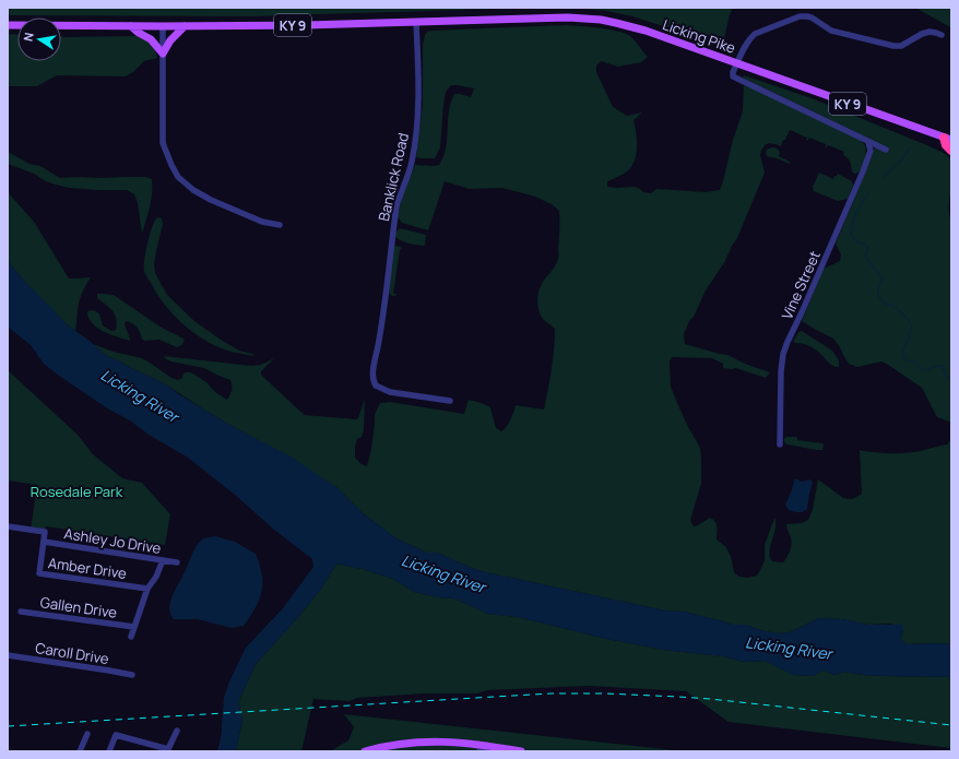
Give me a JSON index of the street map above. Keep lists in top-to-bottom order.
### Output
{
  "streets": {
    "main road": ["KY 9", "Licking Pike"],
    "street": [
      "Banklick Road",
      "Vine Street",
      "Ashley Jo Drive",
      "Amber Drive",
      "Gallen Drive",
      "Caroll Drive"
    ]
  },
  "crossings": [
    ["Licking Pike", "Banklick Road"],
    ["Ashley Jo Drive", "Amber Drive"]
  ],
  "water": ["Licking River"],
  "parks": ["Rosedale Park"],
  "north": "left"
}
